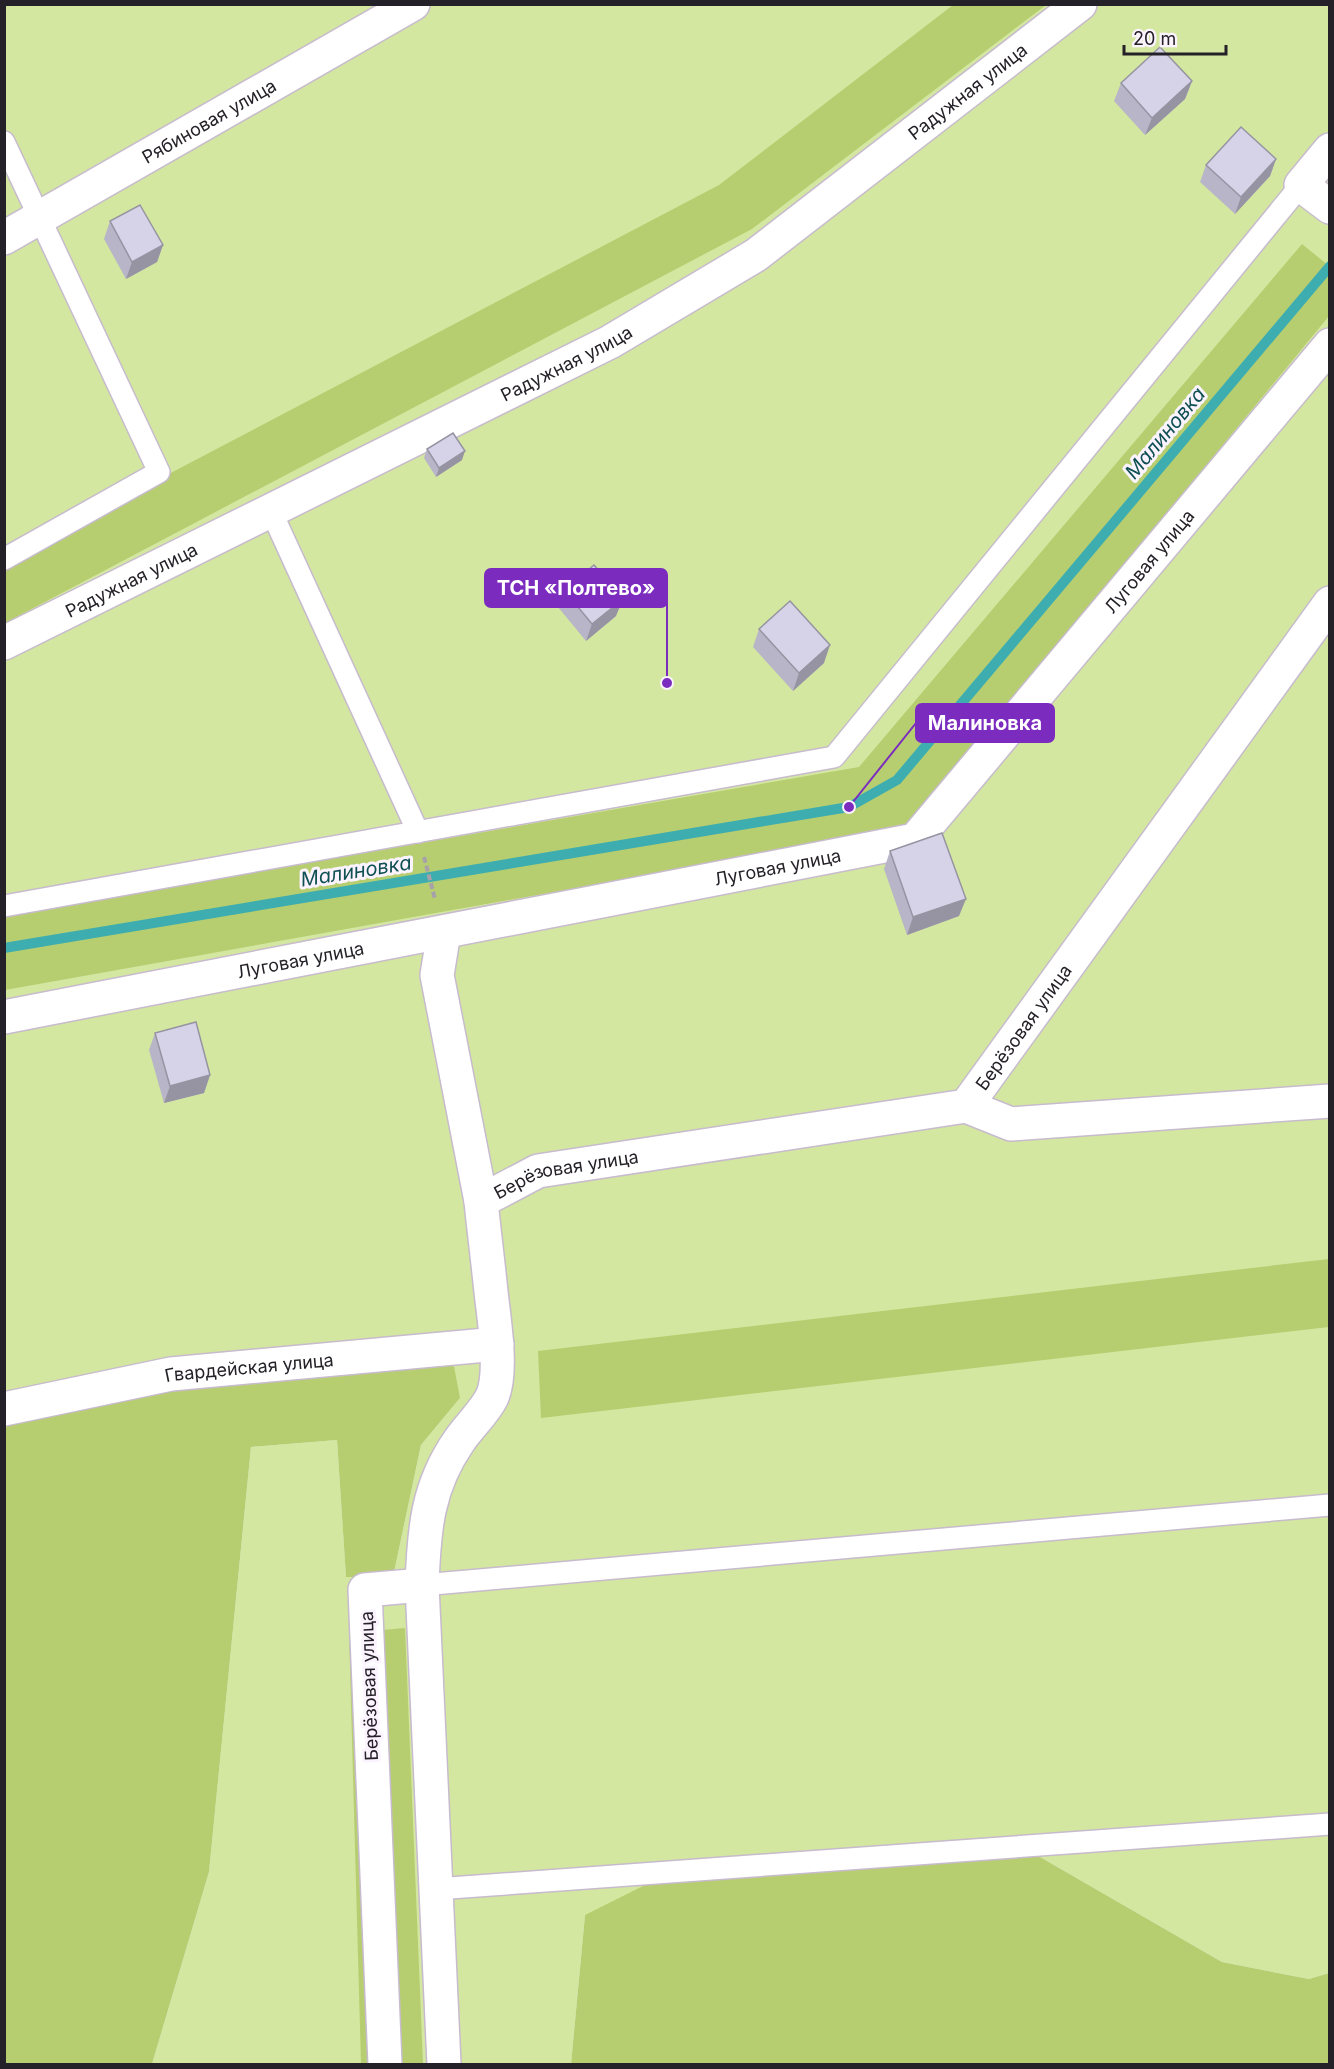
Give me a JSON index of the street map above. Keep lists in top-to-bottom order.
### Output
{
  "streets": {
    "street": [
      "Радужная улица",
      "Рябиновая улица",
      "Луговая улица",
      "Берёзовая улица",
      "Гвардейская улица"
    ]
  },
  "crossings": [
    ["Берёзовая улица", "Гвардейская улица"]
  ],
  "water": ["Малиновка"],
  "places": ["ТСН «Полтево»", "Малиновка"],
  "scale_bar": "20 m"
}
